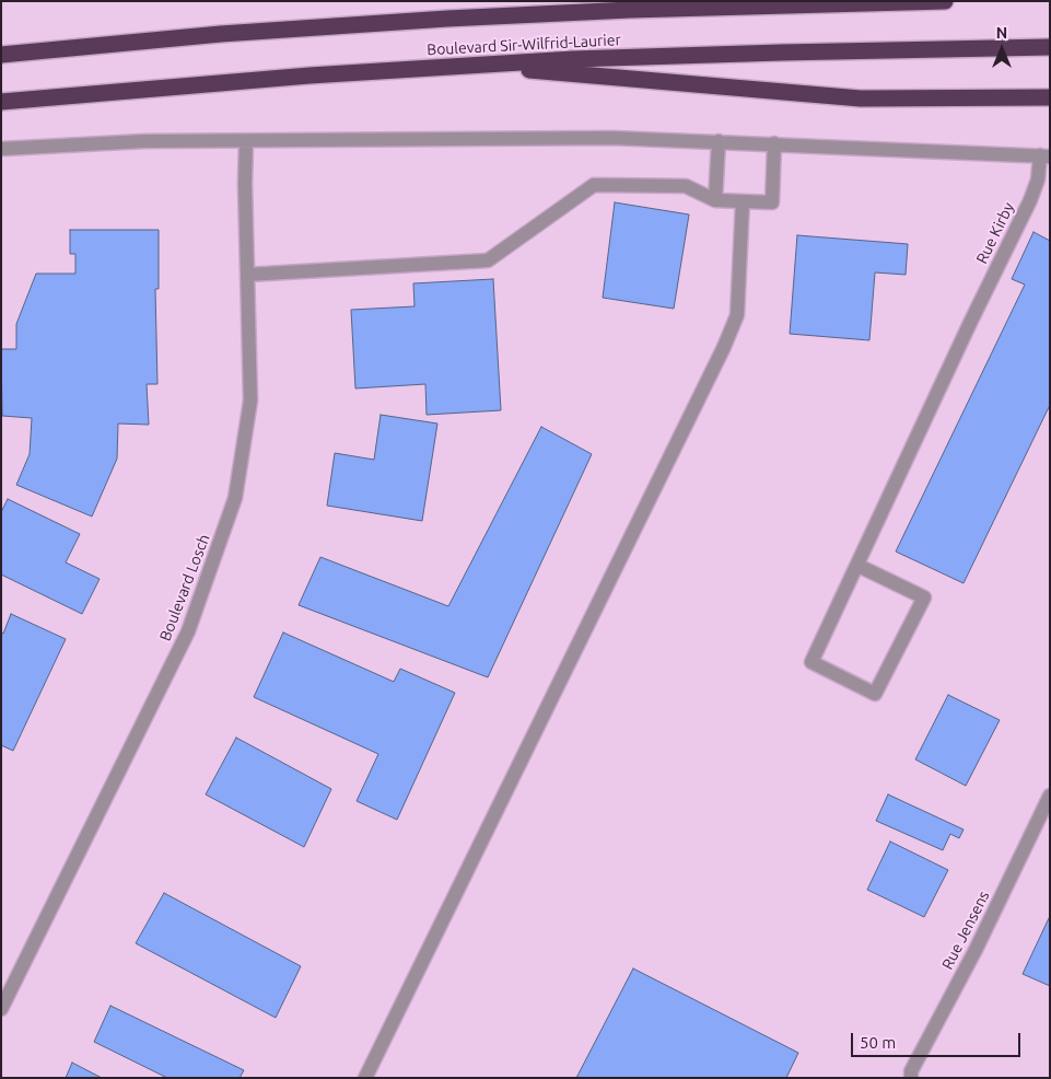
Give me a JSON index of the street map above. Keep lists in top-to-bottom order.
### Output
{
  "streets": {
    "highway": ["Boulevard Sir-Wilfrid-Laurier"],
    "street": ["Rue Kirby", "Boulevard Losch", "Rue Jensens"]
  },
  "scale_bar": "50 m",
  "north": "top"
}
